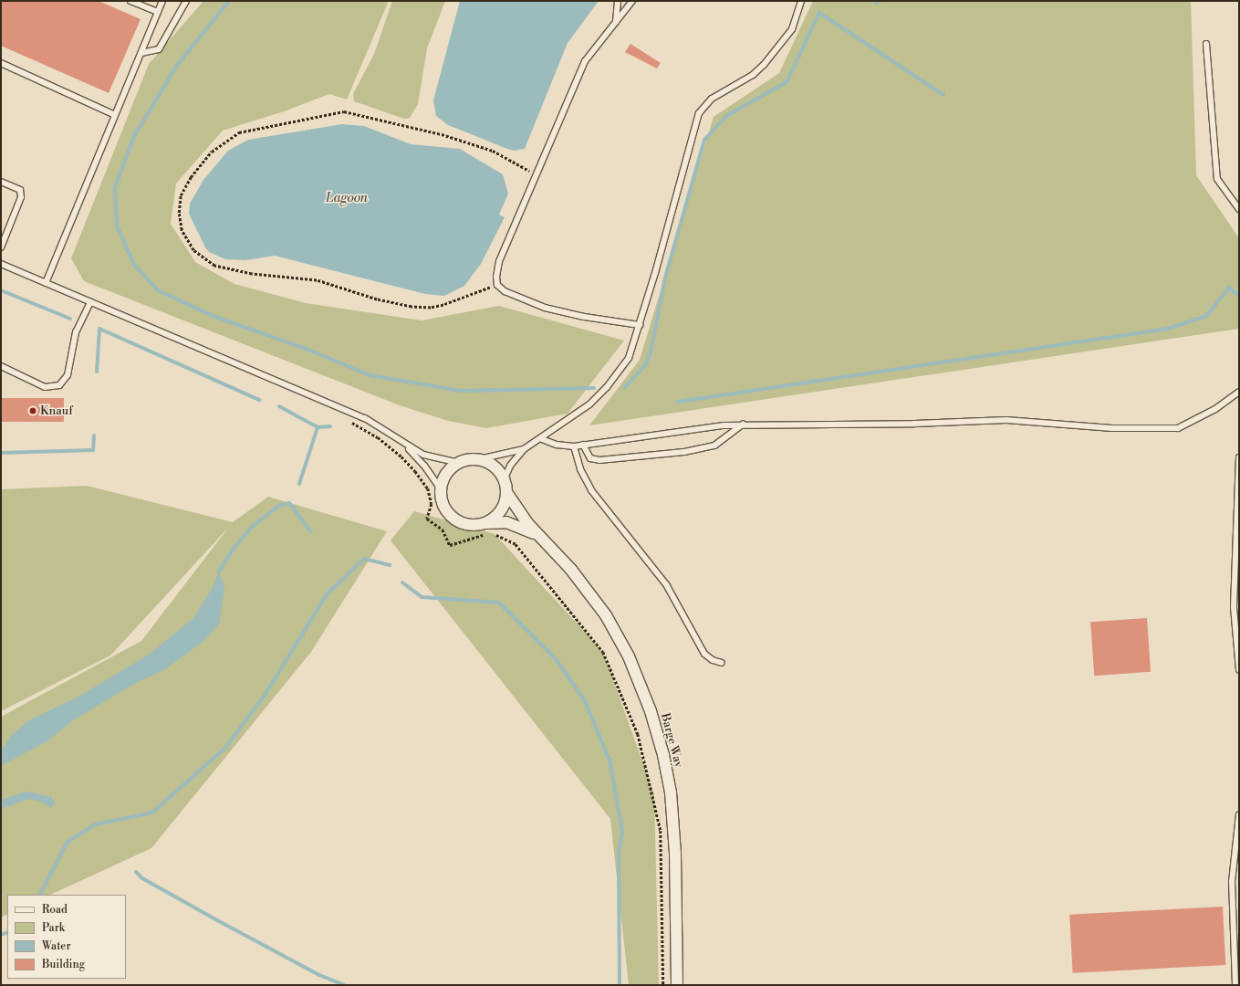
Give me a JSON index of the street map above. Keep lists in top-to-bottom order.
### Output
{
  "streets": {
    "street": ["Barge Way"]
  },
  "water": ["Lagoon"],
  "places": ["Knauf"],
  "legend": [
    "Road",
    "Park",
    "Water",
    "Building"
  ]
}
